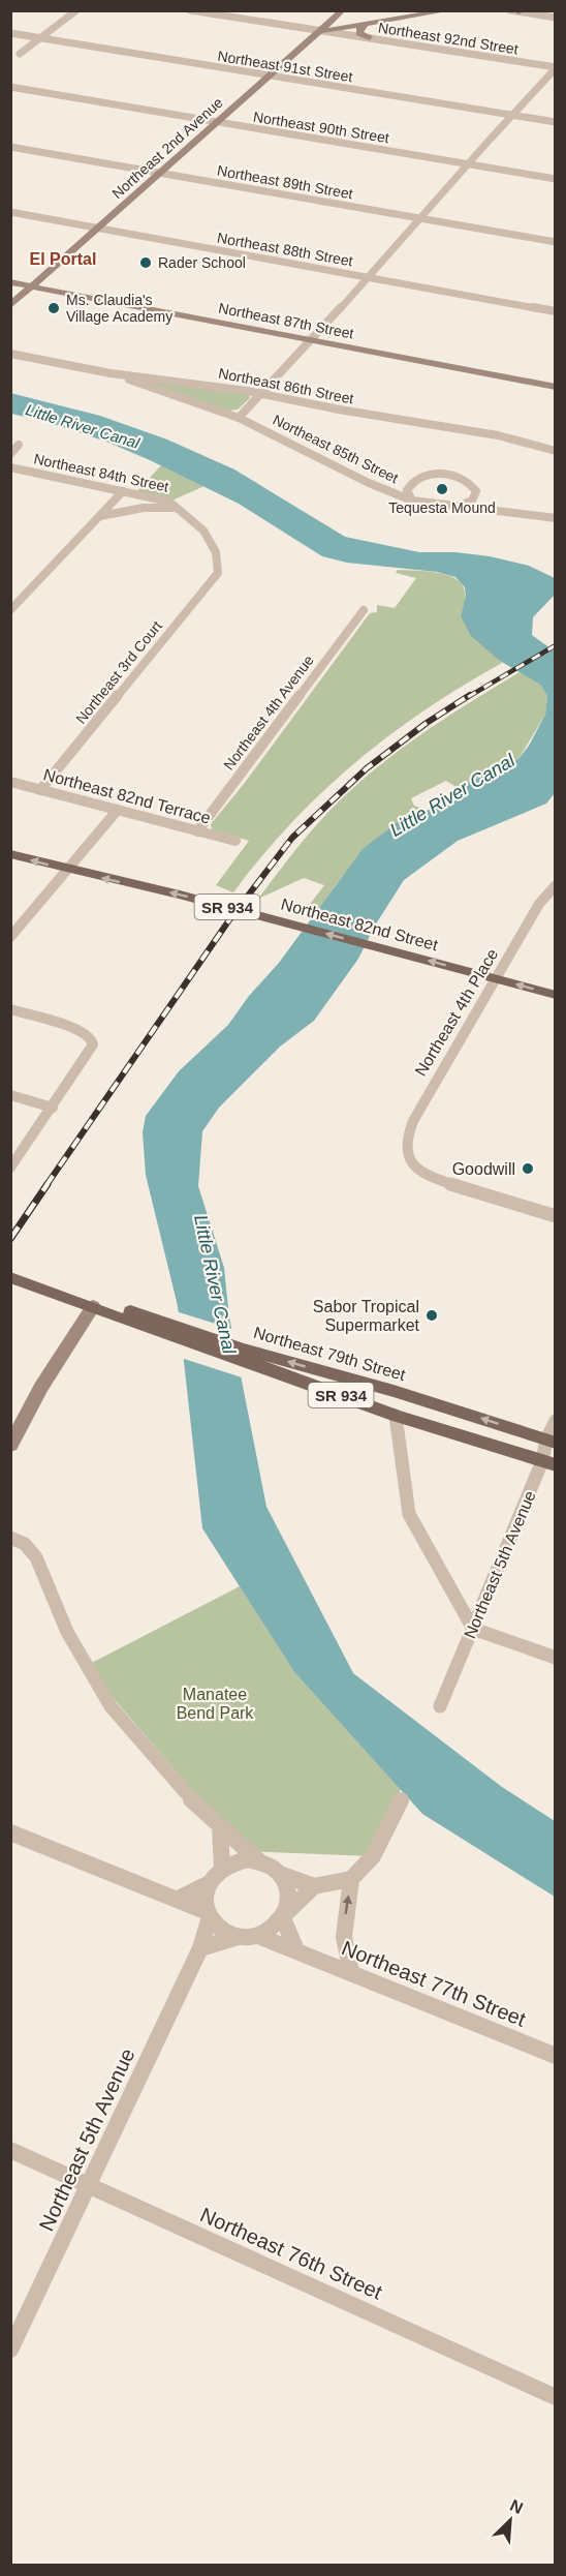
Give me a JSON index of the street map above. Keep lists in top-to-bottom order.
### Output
{
  "streets": {
    "main road": ["SR 934", "Northeast 82nd Street", "Northeast 79th Street"],
    "street": [
      "Northeast 92nd Street",
      "Northeast 91st Street",
      "Northeast 90th Street",
      "Northeast 2nd Avenue",
      "Northeast 89th Street",
      "Northeast 88th Street",
      "Northeast 87th Street",
      "Northeast 86th Street",
      "Northeast 85th Street",
      "Northeast 84th Street",
      "Northeast 3rd Court",
      "Northeast 4th Avenue",
      "Northeast 82nd Terrace",
      "Northeast 4th Place",
      "Northeast 5th Avenue",
      "Northeast 77th Street",
      "Northeast 76th Street"
    ]
  },
  "crossings": [
    ["Northeast 92nd Street", "Northeast 2nd Avenue"],
    ["Northeast 91st Street", "Northeast 2nd Avenue"],
    ["Northeast 90th Street", "Northeast 2nd Avenue"],
    ["Northeast 2nd Avenue", "Northeast 89th Street"],
    ["Northeast 2nd Avenue", "Northeast 88th Street"],
    ["Northeast 2nd Avenue", "Northeast 87th Street"],
    ["Northeast 86th Street", "Northeast 85th Street"],
    ["Northeast 84th Street", "Northeast 3rd Court"],
    ["Northeast 3rd Court", "Northeast 82nd Terrace"],
    ["Northeast 4th Avenue", "Northeast 82nd Terrace"],
    ["Northeast 82nd Street", "Northeast 4th Place"],
    ["Northeast 79th Street", "Northeast 5th Avenue"],
    ["Northeast 5th Avenue", "Northeast 77th Street"],
    ["Northeast 5th Avenue", "Northeast 76th Street"]
  ],
  "one_way": ["Northeast 82nd Street"],
  "districts": ["El Portal"],
  "water": ["Little River Canal"],
  "parks": ["Manatee Bend Park"],
  "places": [
    "Rader School",
    "Ms. Claudia's Village Academy",
    "Tequesta Mound",
    "Goodwill",
    "Sabor Tropical Supermarket"
  ],
  "north": "top right"
}
